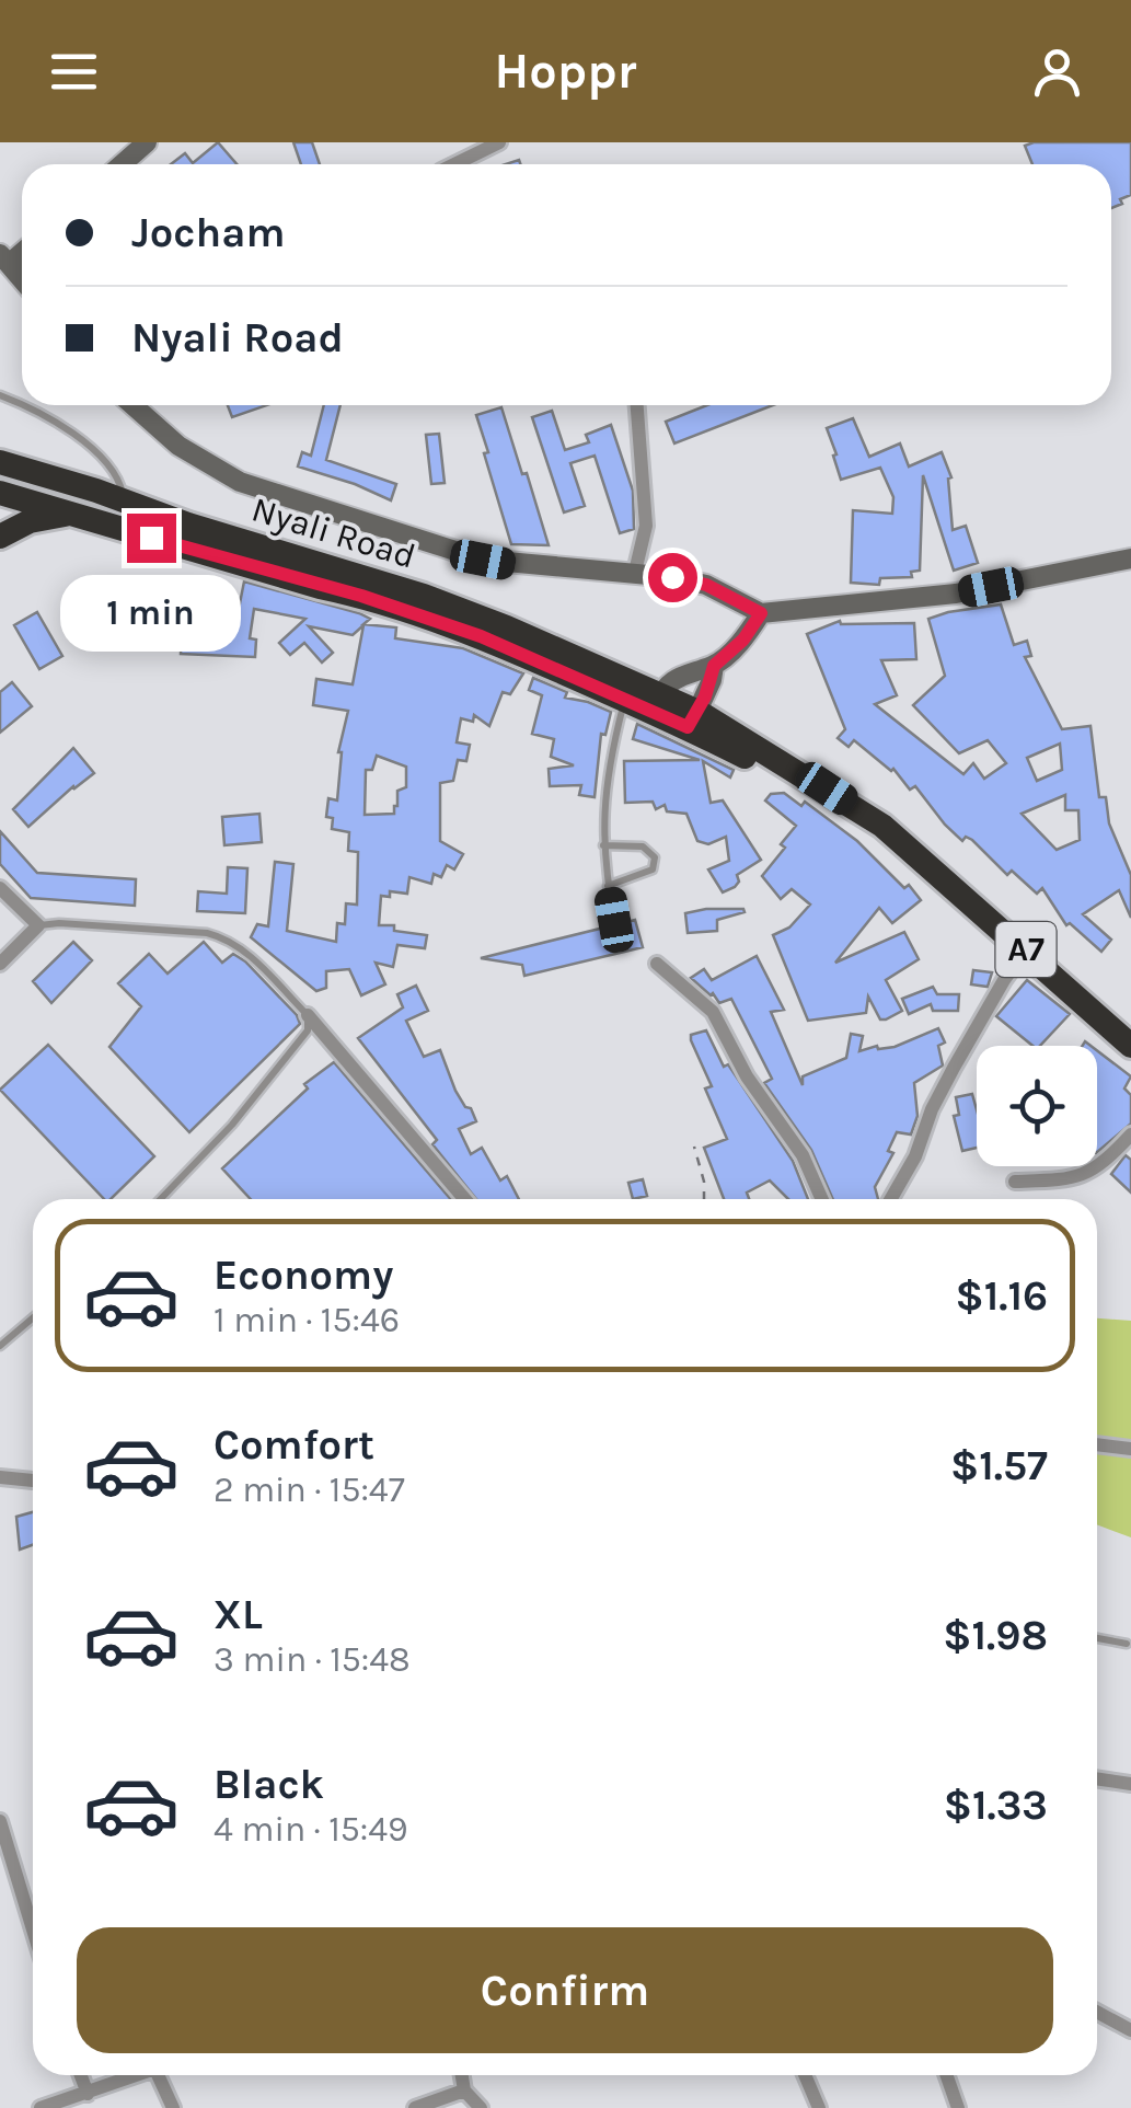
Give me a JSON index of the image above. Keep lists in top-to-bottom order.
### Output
{
  "streets": {
    "highway": ["Nyali Road", "A7"]
  },
  "page": {
    "header": "Hoppr",
    "banner": ["Jocham", "Nyali Road"],
    "bubble": "1 min",
    "list": [
      {
        "name": "Economy",
        "note": "1 min · 15:46",
        "value": "$1.16"
      },
      {
        "name": "Comfort",
        "note": "2 min · 15:47",
        "value": "$1.57"
      },
      {
        "name": "XL",
        "note": "3 min · 15:48",
        "value": "$1.98"
      },
      {
        "name": "Black",
        "note": "4 min · 15:49",
        "value": "$1.33"
      }
    ],
    "buttons": "Confirm"
  }
}
